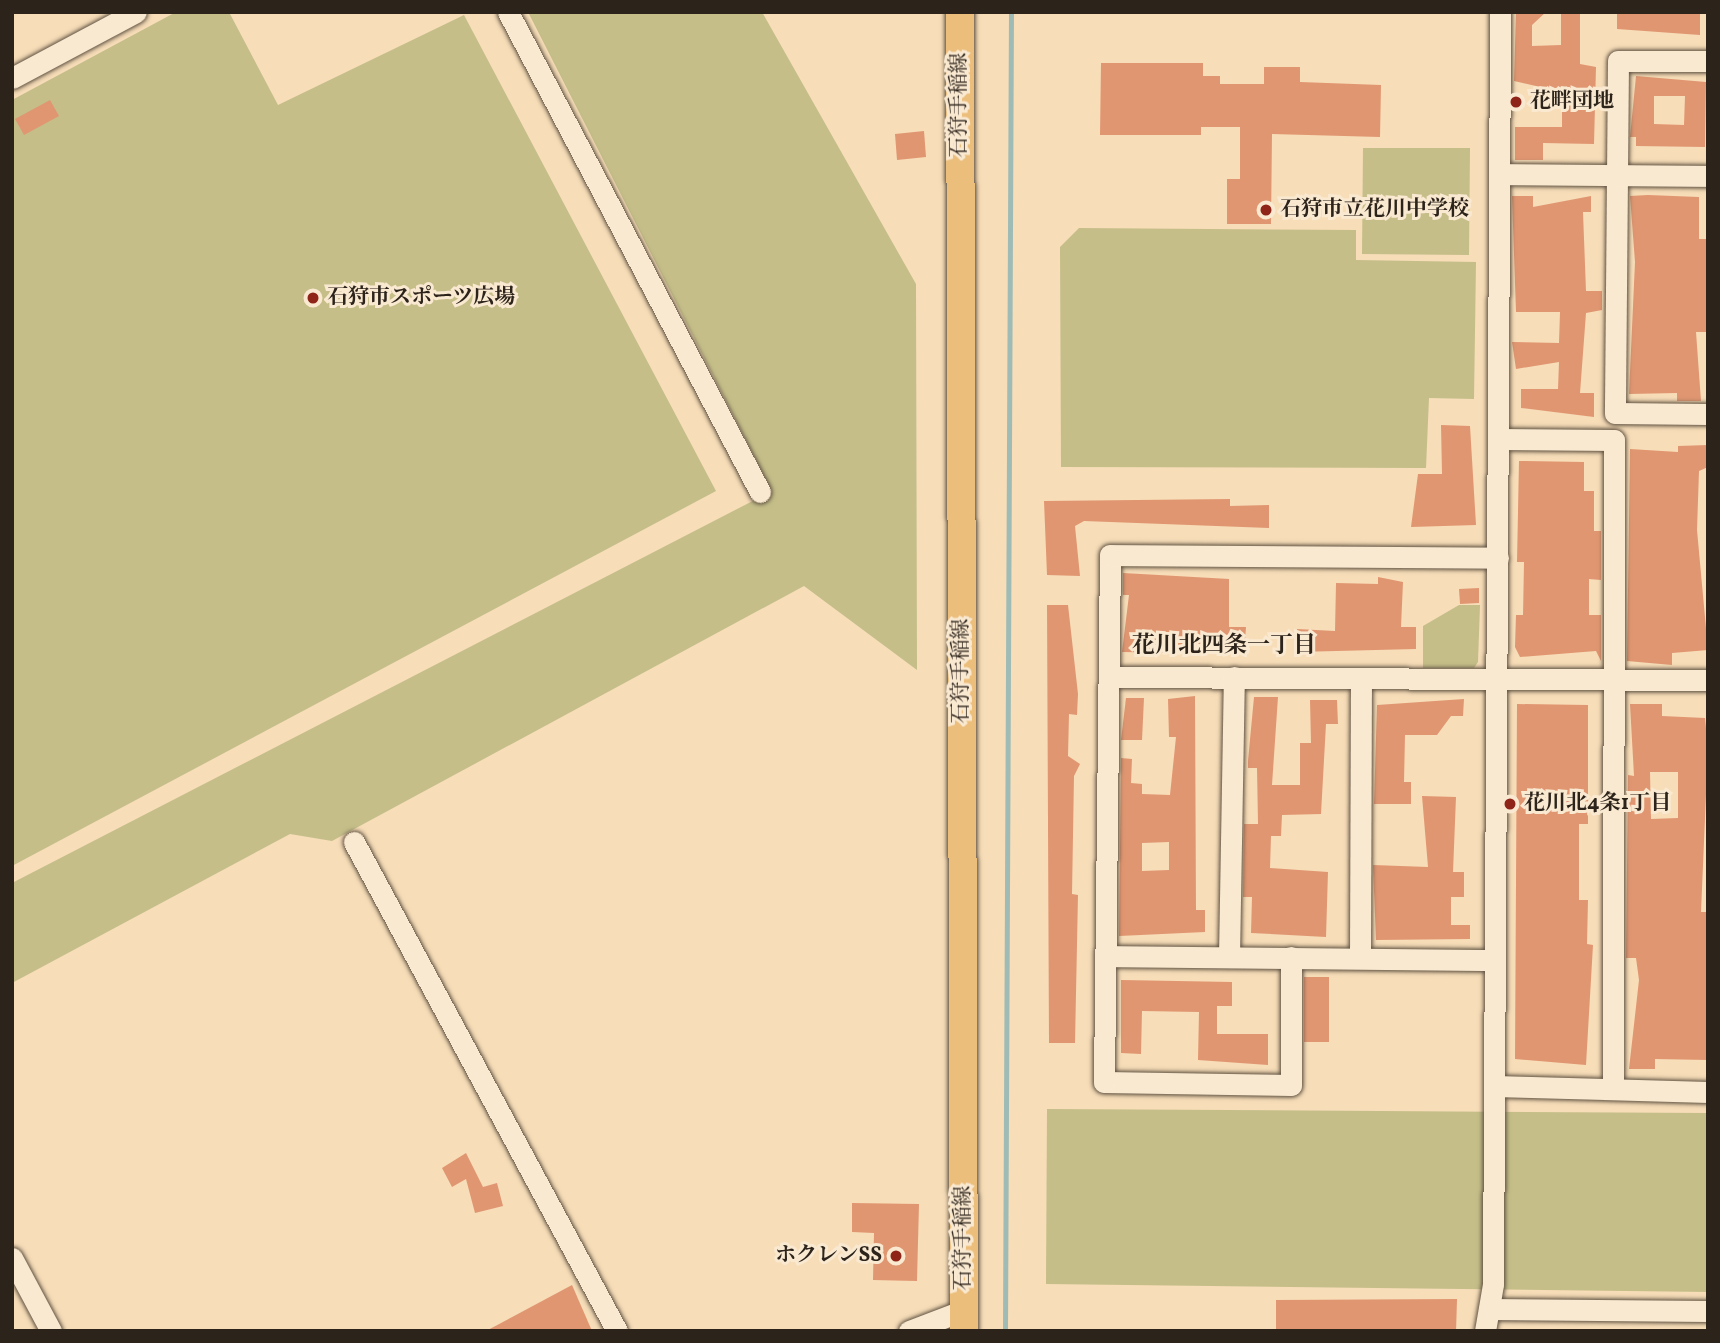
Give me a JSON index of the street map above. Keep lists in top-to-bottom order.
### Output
{
  "streets": {
    "main road": ["石狩手稲線"]
  },
  "districts": ["花川北四条一丁目"],
  "places": [
    "花畔団地",
    "石狩市立花川中学校",
    "石狩市スポーツ広場",
    "花川北4条1丁目",
    "ホクレンSS"
  ]
}
